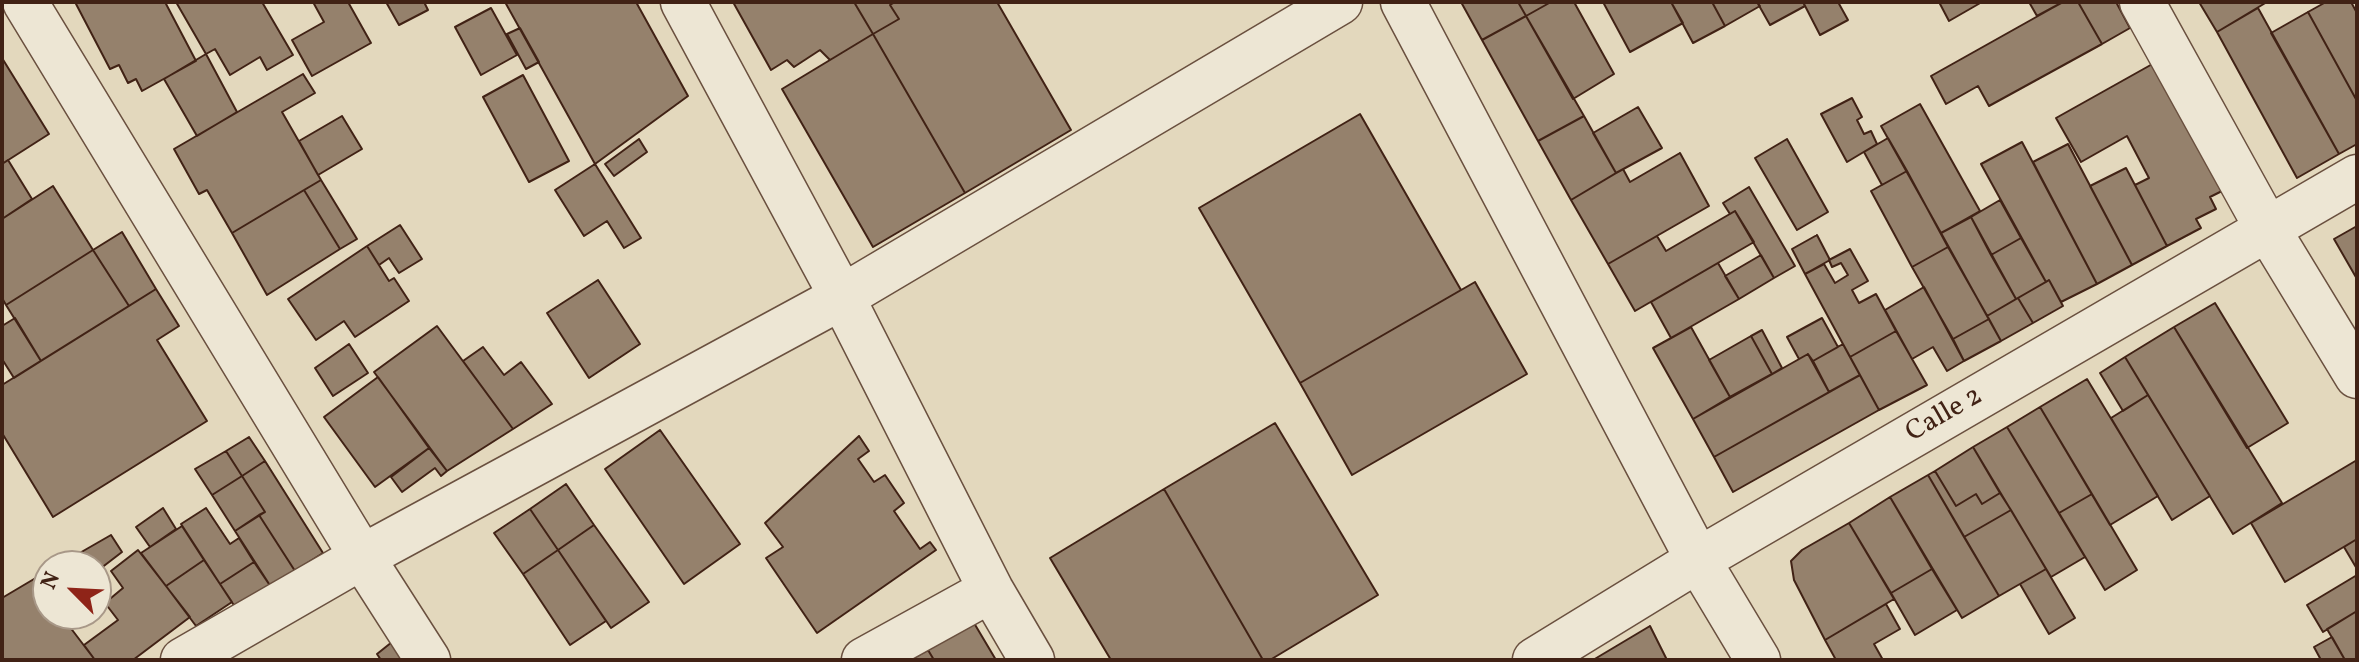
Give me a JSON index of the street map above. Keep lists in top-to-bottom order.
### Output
{
  "streets": {
    "street": ["Calle 2"]
  },
  "north": "top left"
}
